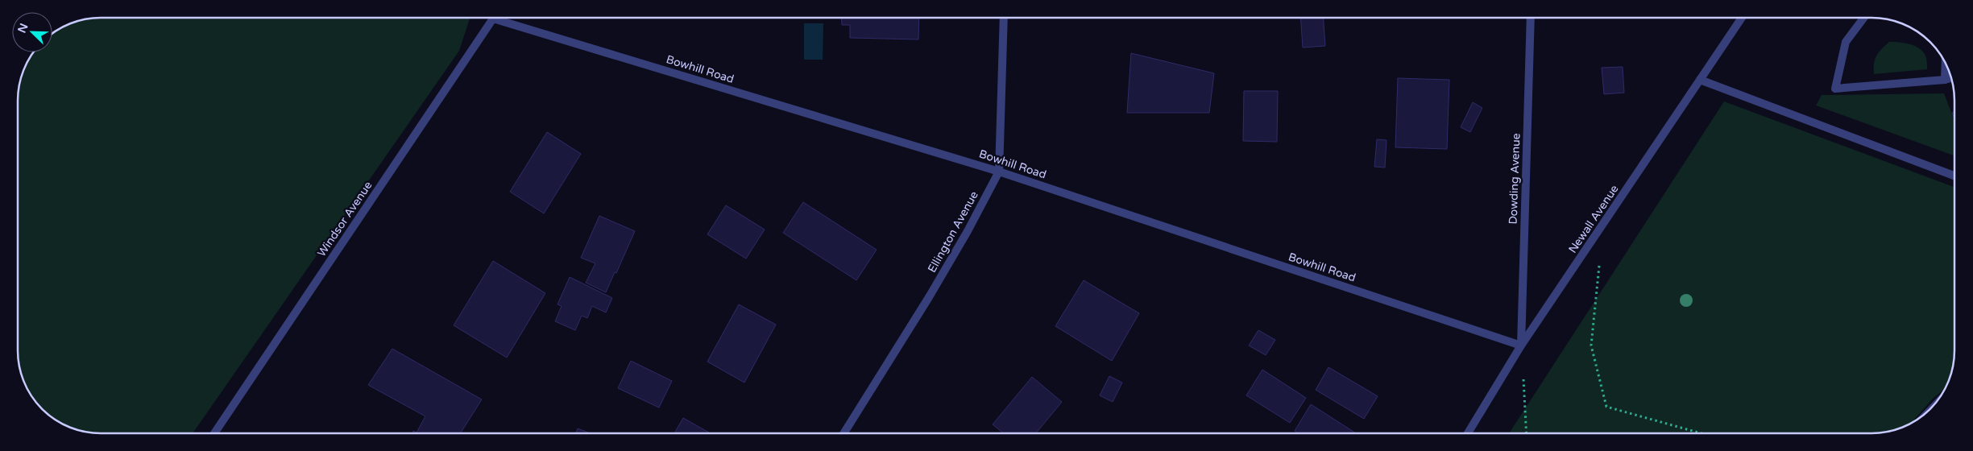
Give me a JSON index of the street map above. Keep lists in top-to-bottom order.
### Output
{
  "streets": {
    "street": [
      "Bowhill Road",
      "Dowding Avenue",
      "Windsor Avenue",
      "Newall Avenue",
      "Ellington Avenue"
    ]
  },
  "crossings": [
    ["Bowhill Road", "Dowding Avenue"],
    ["Bowhill Road", "Newall Avenue"],
    ["Bowhill Road", "Ellington Avenue"],
    ["Dowding Avenue", "Newall Avenue"]
  ],
  "north": "top left"
}
